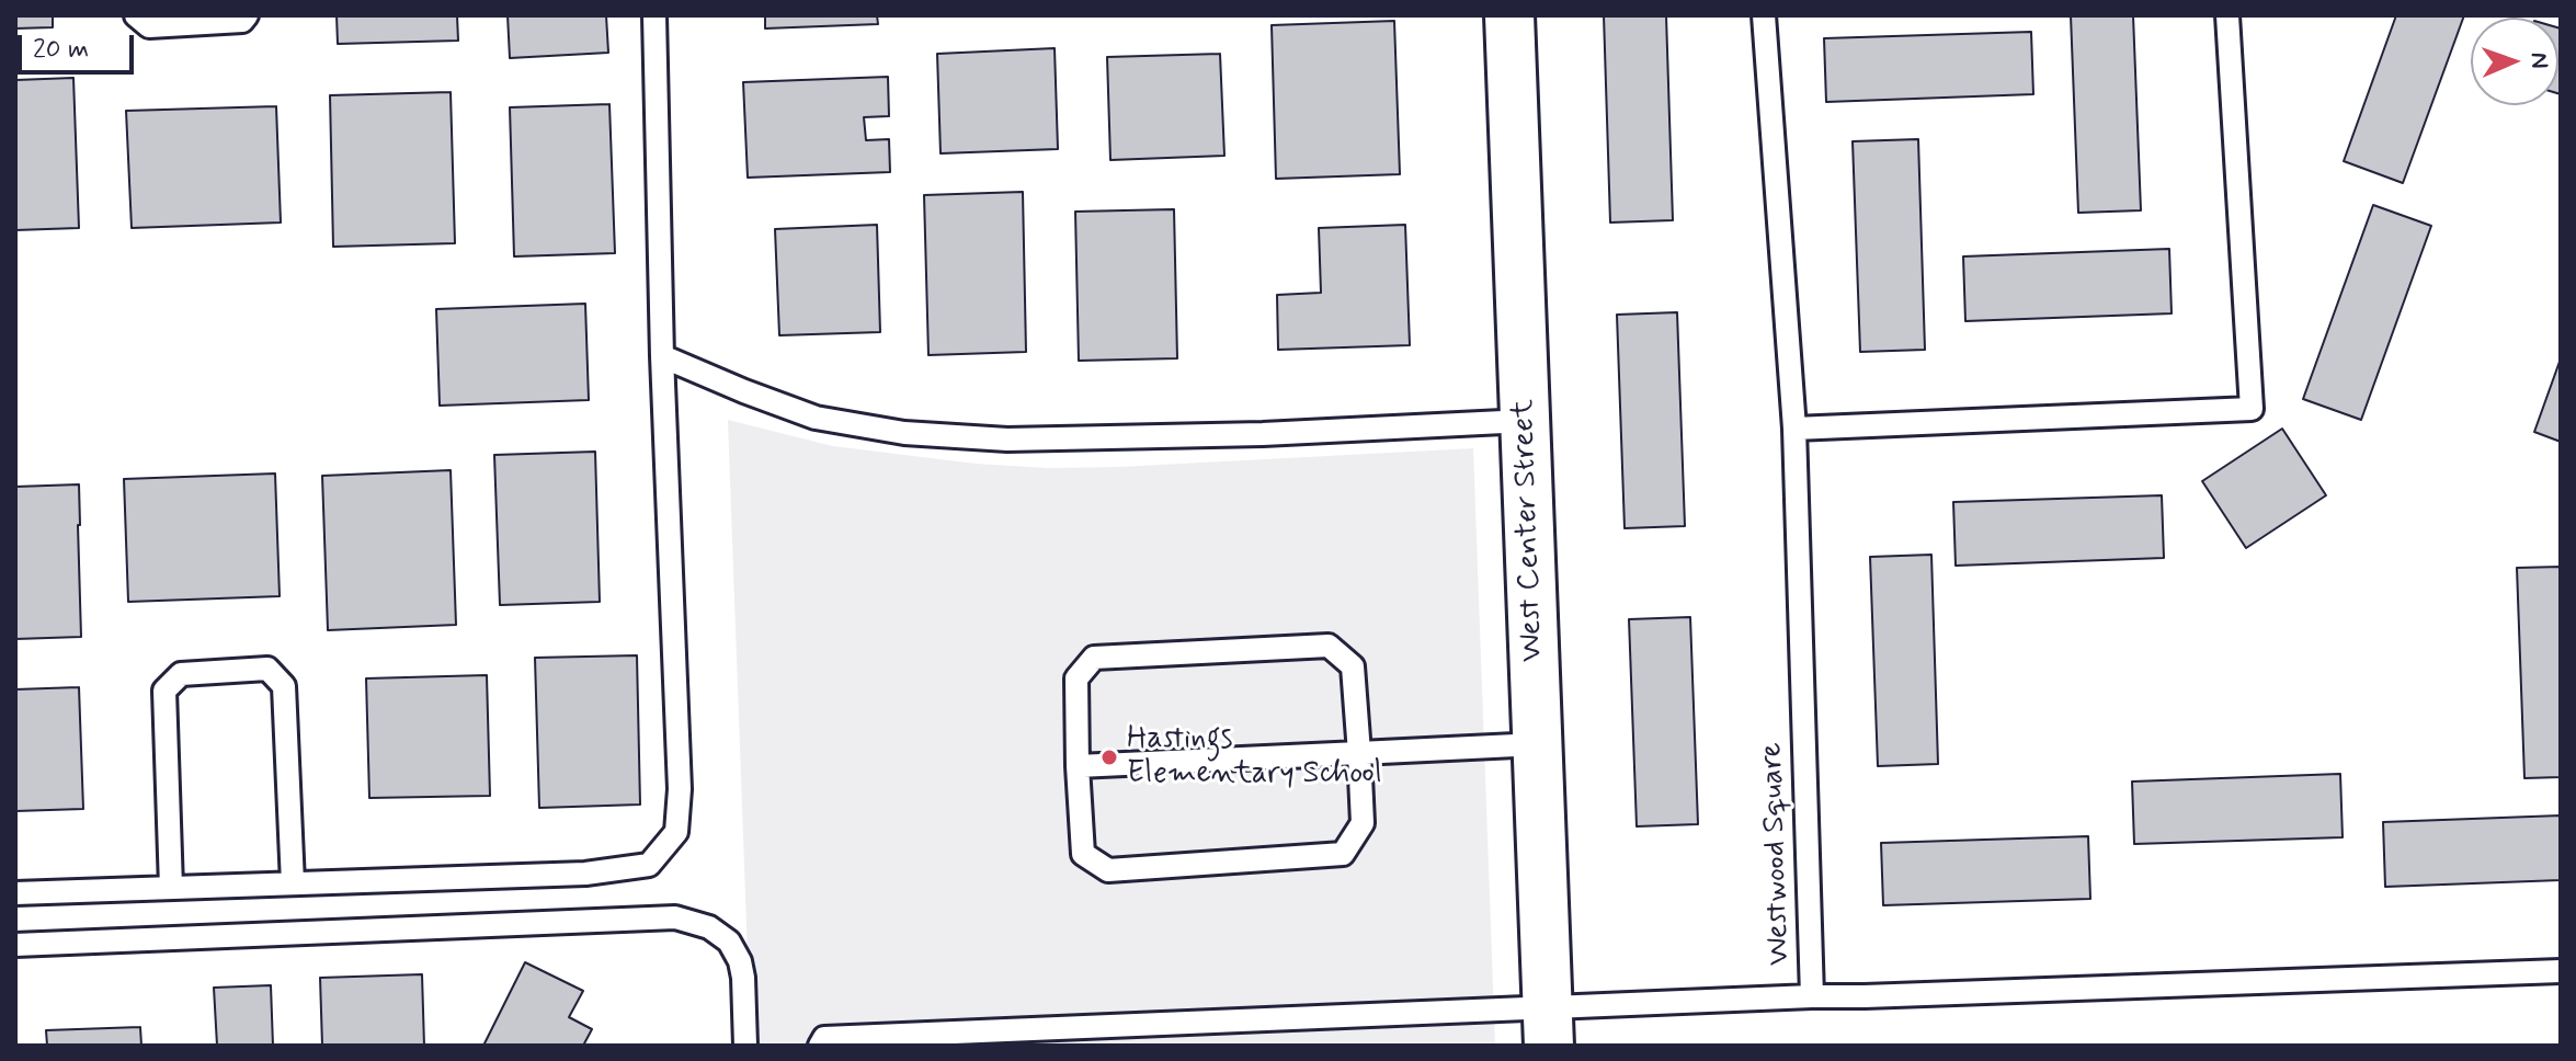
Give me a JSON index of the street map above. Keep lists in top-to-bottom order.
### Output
{
  "streets": {
    "street": ["West Center Street"],
    "lane": ["Westwood Square"]
  },
  "places": ["Hastings Elementary School"],
  "scale_bar": "20 m",
  "north": "right"
}
